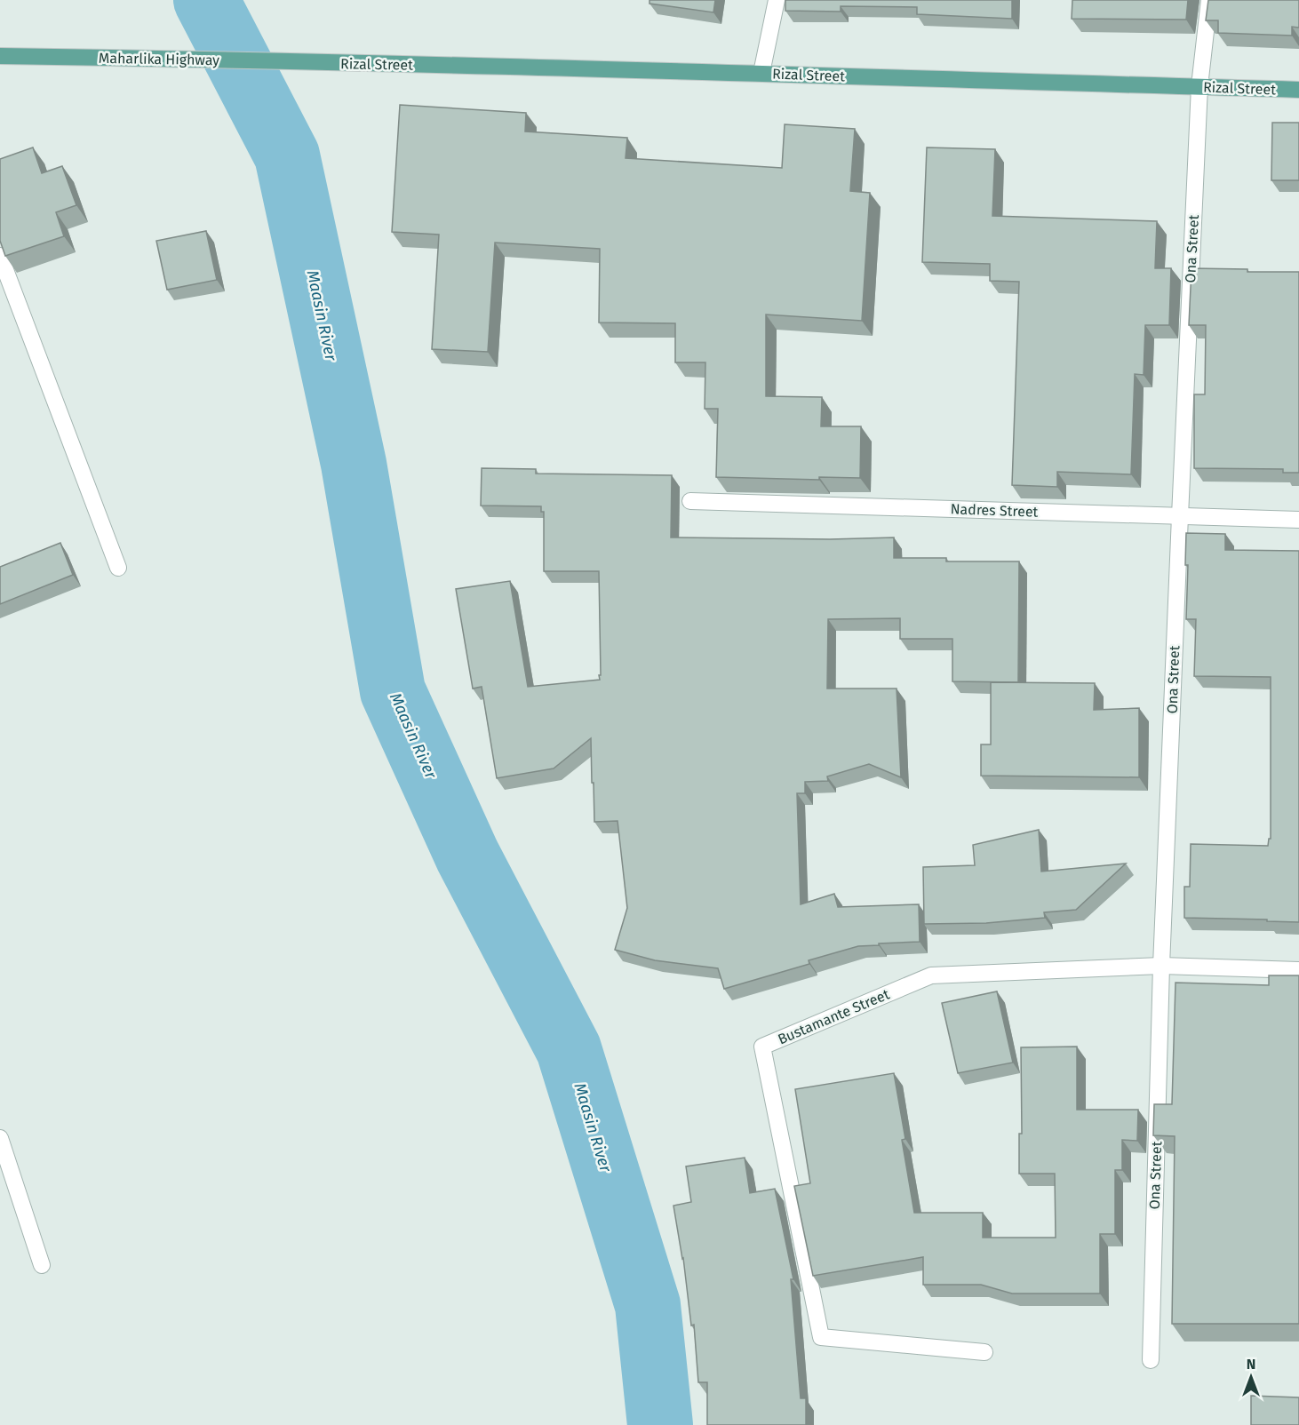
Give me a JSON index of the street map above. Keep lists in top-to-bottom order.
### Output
{
  "streets": {
    "main road": ["Maharlika Highway", "Rizal Street"],
    "street": ["Ona Street", "Nadres Street", "Bustamante Street"]
  },
  "crossings": [
    ["Maharlika Highway", "Rizal Street"],
    ["Rizal Street", "Ona Street"],
    ["Ona Street", "Nadres Street"],
    ["Ona Street", "Bustamante Street"]
  ],
  "water": ["Maasin River"],
  "north": "top"
}
